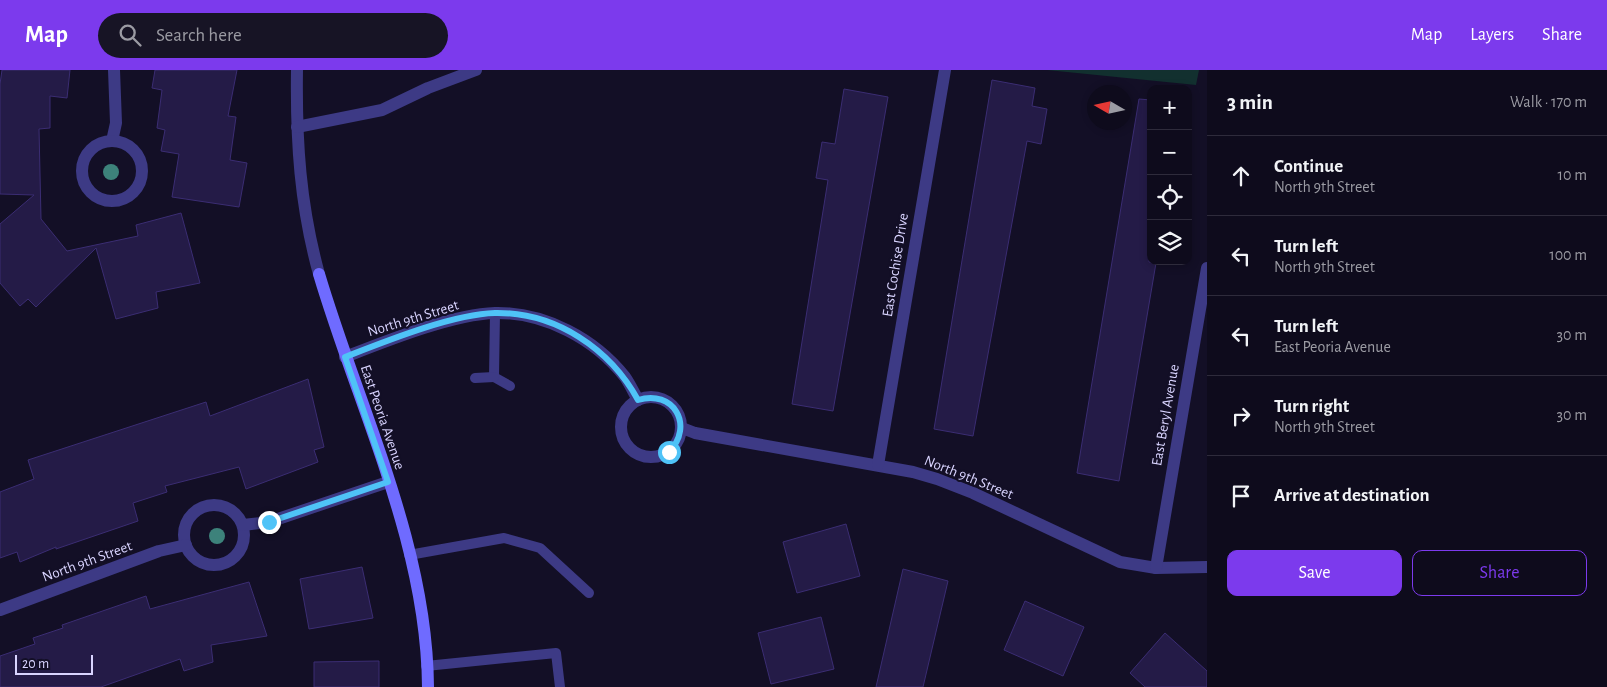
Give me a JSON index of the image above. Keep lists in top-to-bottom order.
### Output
{
  "streets": {
    "street": [
      "East Cochise Drive",
      "North 9th Street",
      "East Beryl Avenue",
      "East Peoria Avenue"
    ]
  },
  "crossings": [
    ["East Cochise Drive", "North 9th Street"],
    ["North 9th Street", "East Beryl Avenue"],
    ["North 9th Street", "East Peoria Avenue"]
  ],
  "scale_bar": "20 m",
  "north": "left",
  "page": {
    "header": "Map",
    "search": "Search here",
    "nav": ["Map", "Layers", "Share"],
    "heading": ["3 min", "Walk · 170 m"],
    "map_buttons": ["+", "−"],
    "list": [
      ["Continue", "North 9th Street", "10 m"],
      ["Turn left", "North 9th Street", "100 m"],
      ["Turn left", "East Peoria Avenue", "30 m"],
      ["Turn right", "North 9th Street", "30 m"],
      "Arrive at destination"
    ],
    "buttons": ["Save", "Share"],
    "scale": "20 m"
  }
}
